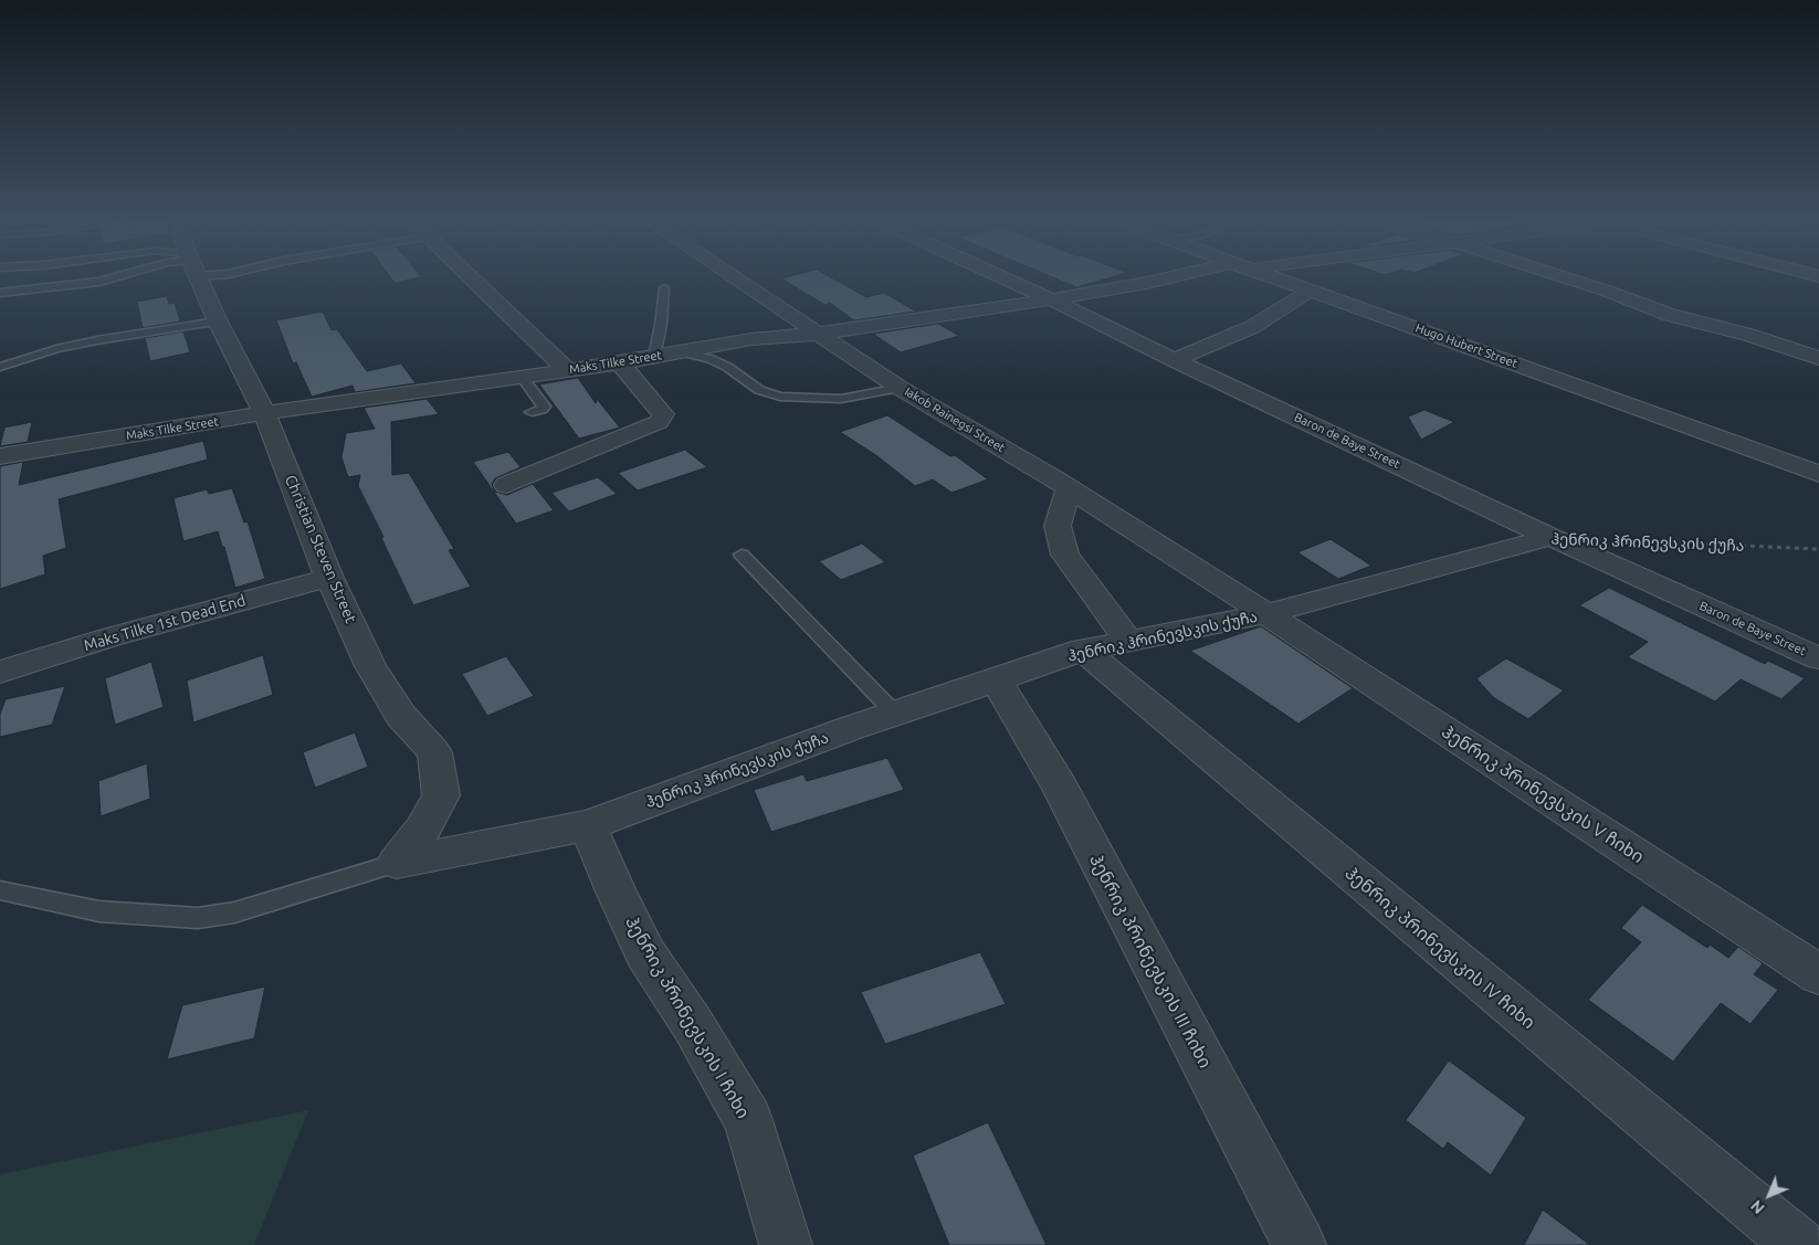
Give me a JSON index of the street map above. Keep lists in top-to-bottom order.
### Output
{
  "streets": {
    "street": [
      "Hugo Hubert Street",
      "Maks Tilke Street",
      "Iakob Rainegsi Street",
      "Baron de Baye Street",
      "ჰენრიკ ჰრინევსკის ქუჩა",
      "Christian Steven Street",
      "Maks Tilke 1st Dead End",
      "ჰენრიკ პრინევსკის V ჩიხი",
      "ჰენრიკ პრინევსკის IV ჩიხი",
      "ჰენრიკ პრინევსკის III ჩიხი",
      "ჰენრიკ პრინევსკის I ჩიხი"
    ]
  },
  "crossings": [
    ["Maks Tilke Street", "Iakob Rainegsi Street"],
    ["Maks Tilke Street", "Baron de Baye Street"],
    ["Maks Tilke Street", "Christian Steven Street"],
    ["Iakob Rainegsi Street", "ჰენრიკ ჰრინევსკის ქუჩა"],
    ["Iakob Rainegsi Street", "ჰენრიკ პრინევსკის V ჩიხი"],
    ["Baron de Baye Street", "ჰენრიკ ჰრინევსკის ქუჩა"],
    ["ჰენრიკ ჰრინევსკის ქუჩა", "Christian Steven Street"],
    ["ჰენრიკ ჰრინევსკის ქუჩა", "ჰენრიკ პრინევსკის V ჩიხი"],
    ["ჰენრიკ ჰრინევსკის ქუჩა", "ჰენრიკ პრინევსკის IV ჩიხი"],
    ["ჰენრიკ ჰრინევსკის ქუჩა", "ჰენრიკ პრინევსკის III ჩიხი"],
    ["ჰენრიკ ჰრინევსკის ქუჩა", "ჰენრიკ პრინევსკის I ჩიხი"],
    ["Christian Steven Street", "Maks Tilke 1st Dead End"]
  ],
  "north": "bottom left"
}
